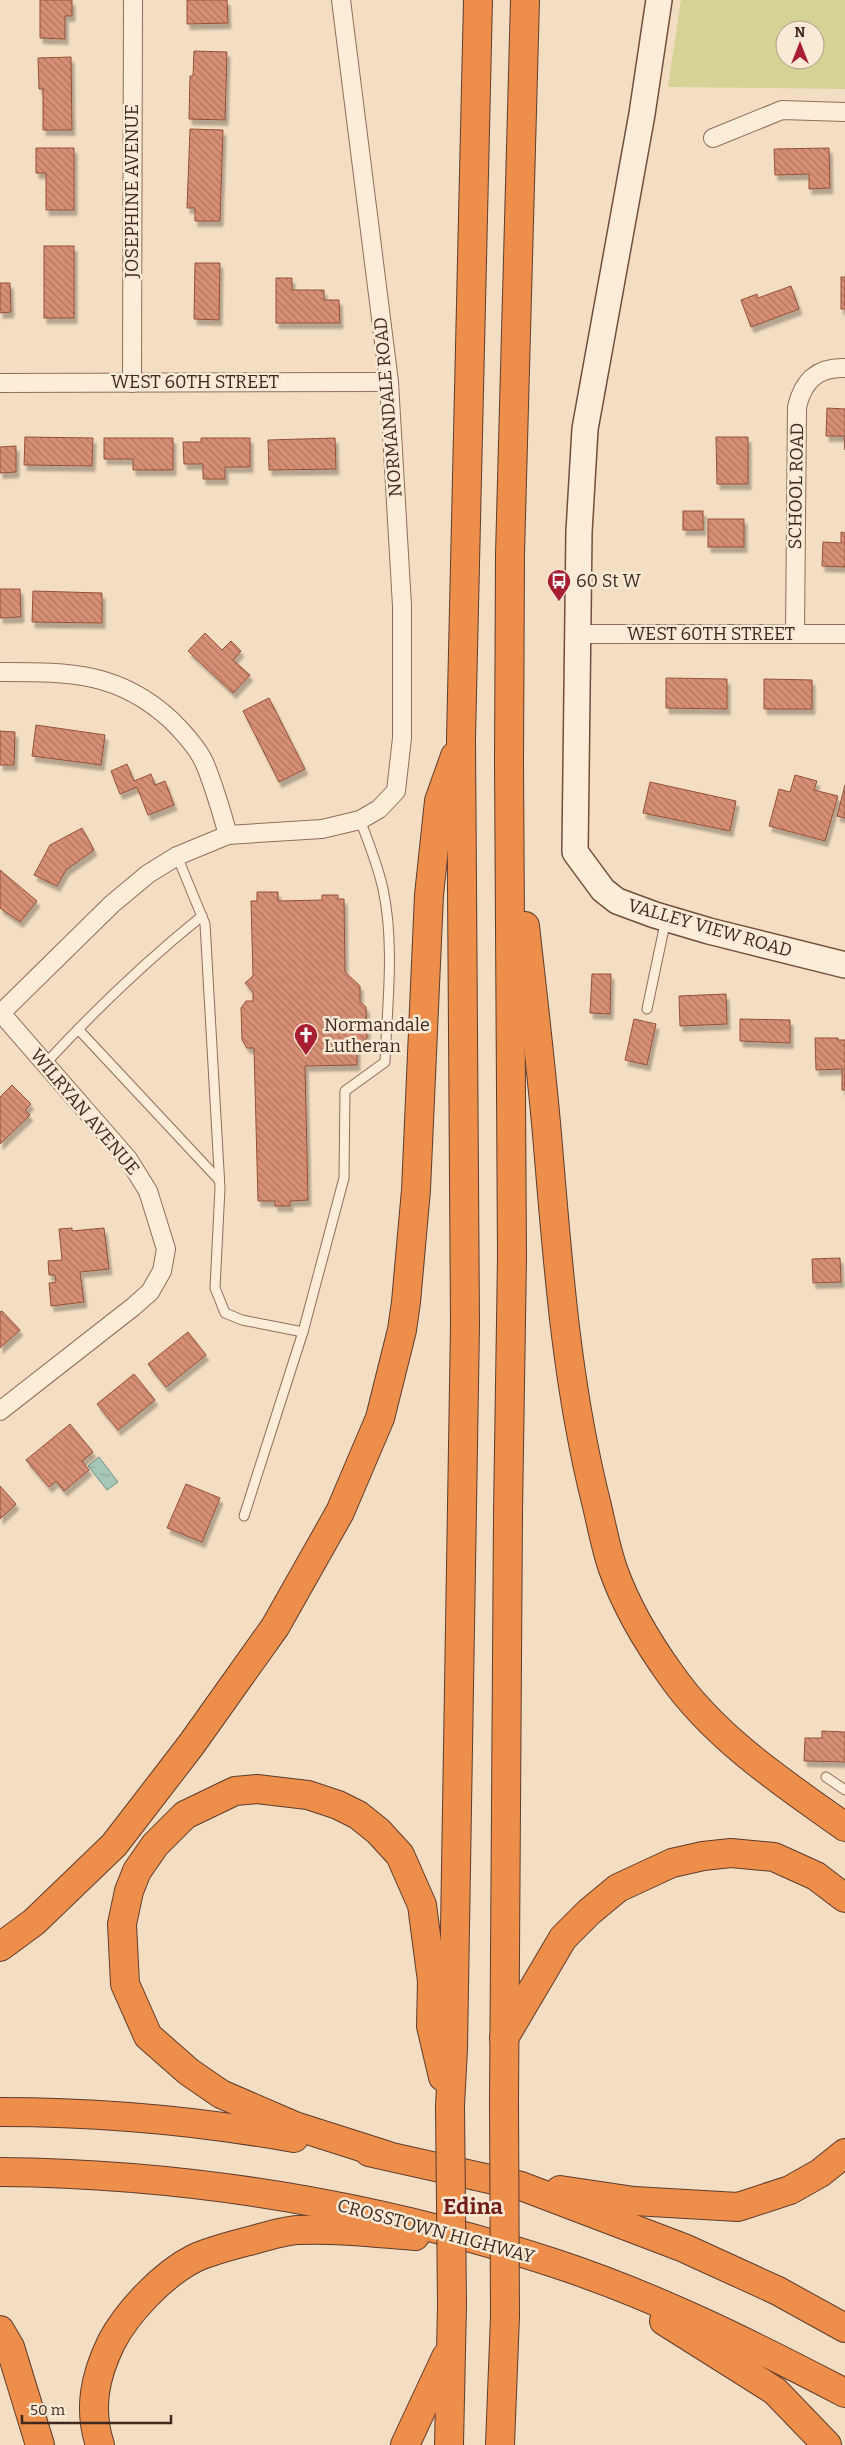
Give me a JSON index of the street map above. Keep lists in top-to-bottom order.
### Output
{
  "streets": {
    "highway": ["CROSSTOWN HIGHWAY"],
    "street": [
      "JOSEPHINE AVENUE",
      "WEST 60TH STREET",
      "NORMANDALE ROAD",
      "SCHOOL ROAD",
      "VALLEY VIEW ROAD",
      "WILRYAN AVENUE"
    ]
  },
  "crossings": [
    ["JOSEPHINE AVENUE", "WEST 60TH STREET"],
    ["WEST 60TH STREET", "NORMANDALE ROAD"],
    ["WEST 60TH STREET", "SCHOOL ROAD"],
    ["WEST 60TH STREET", "VALLEY VIEW ROAD"]
  ],
  "districts": ["Edina"],
  "places": {
    "bus stop": ["60 St W"],
    "church": ["Normandale Lutheran"]
  },
  "scale_bar": "50 m",
  "north": "top"
}
